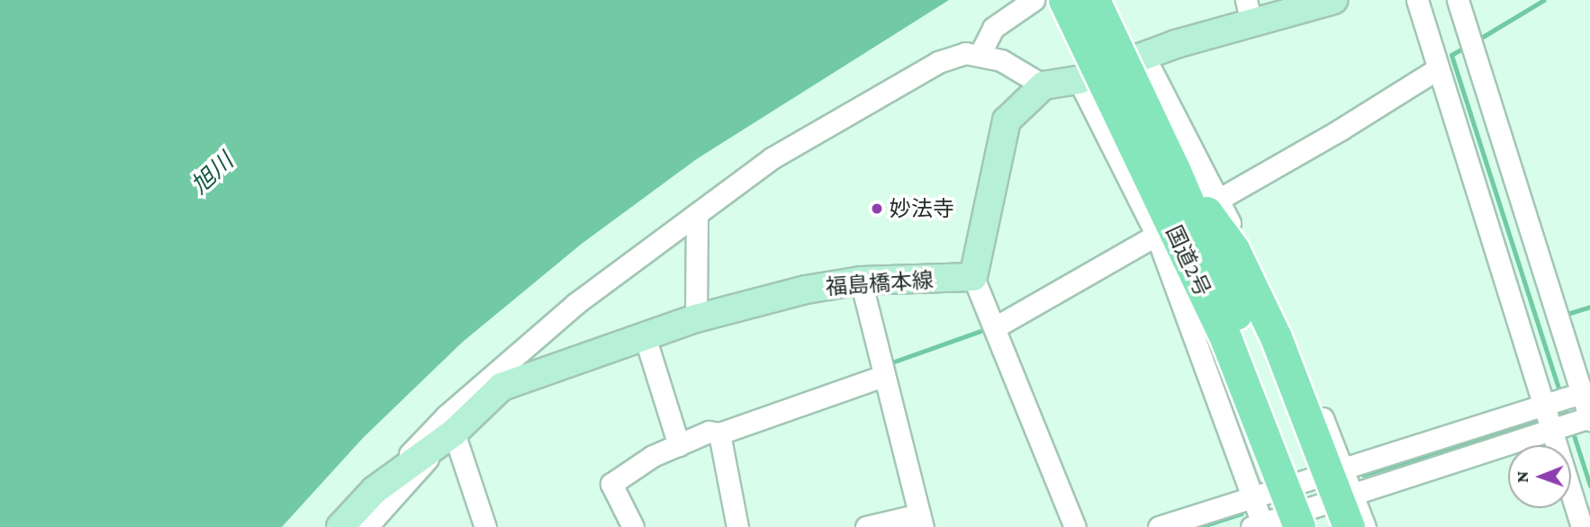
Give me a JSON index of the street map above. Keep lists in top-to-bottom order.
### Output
{
  "streets": {
    "highway": ["国道2号"],
    "main road": ["福島橋本線"]
  },
  "water": ["旭川"],
  "places": ["妙法寺"],
  "north": "left"
}
